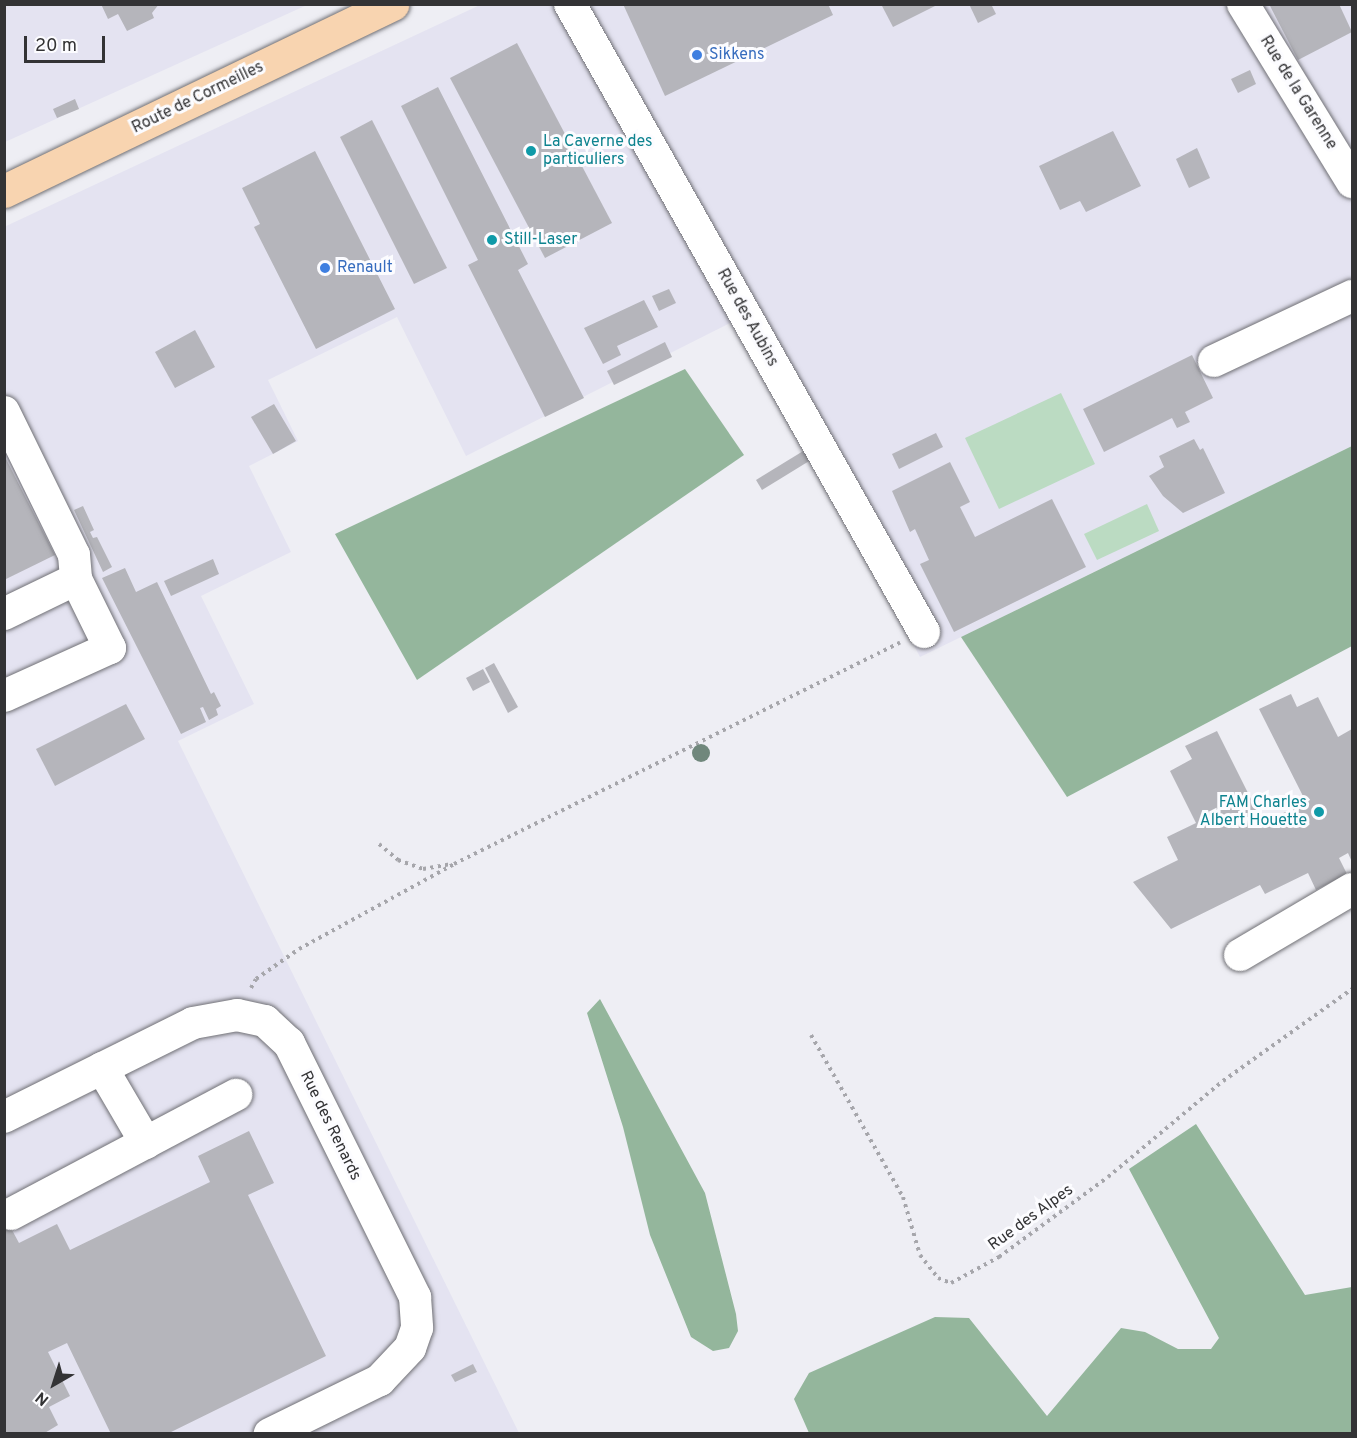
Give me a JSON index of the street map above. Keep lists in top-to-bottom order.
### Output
{
  "streets": {
    "main road": ["Route de Cormeilles"],
    "street": ["Rue de la Garenne", "Rue des Aubins", "Rue des Renards"],
    "path": ["Rue des Alpes"]
  },
  "places": [
    "Sikkens",
    "La Caverne des particuliers",
    "Still-Laser",
    "Renault",
    "FAM Charles Albert Houette"
  ],
  "scale_bar": "20 m",
  "north": "bottom left"
}
